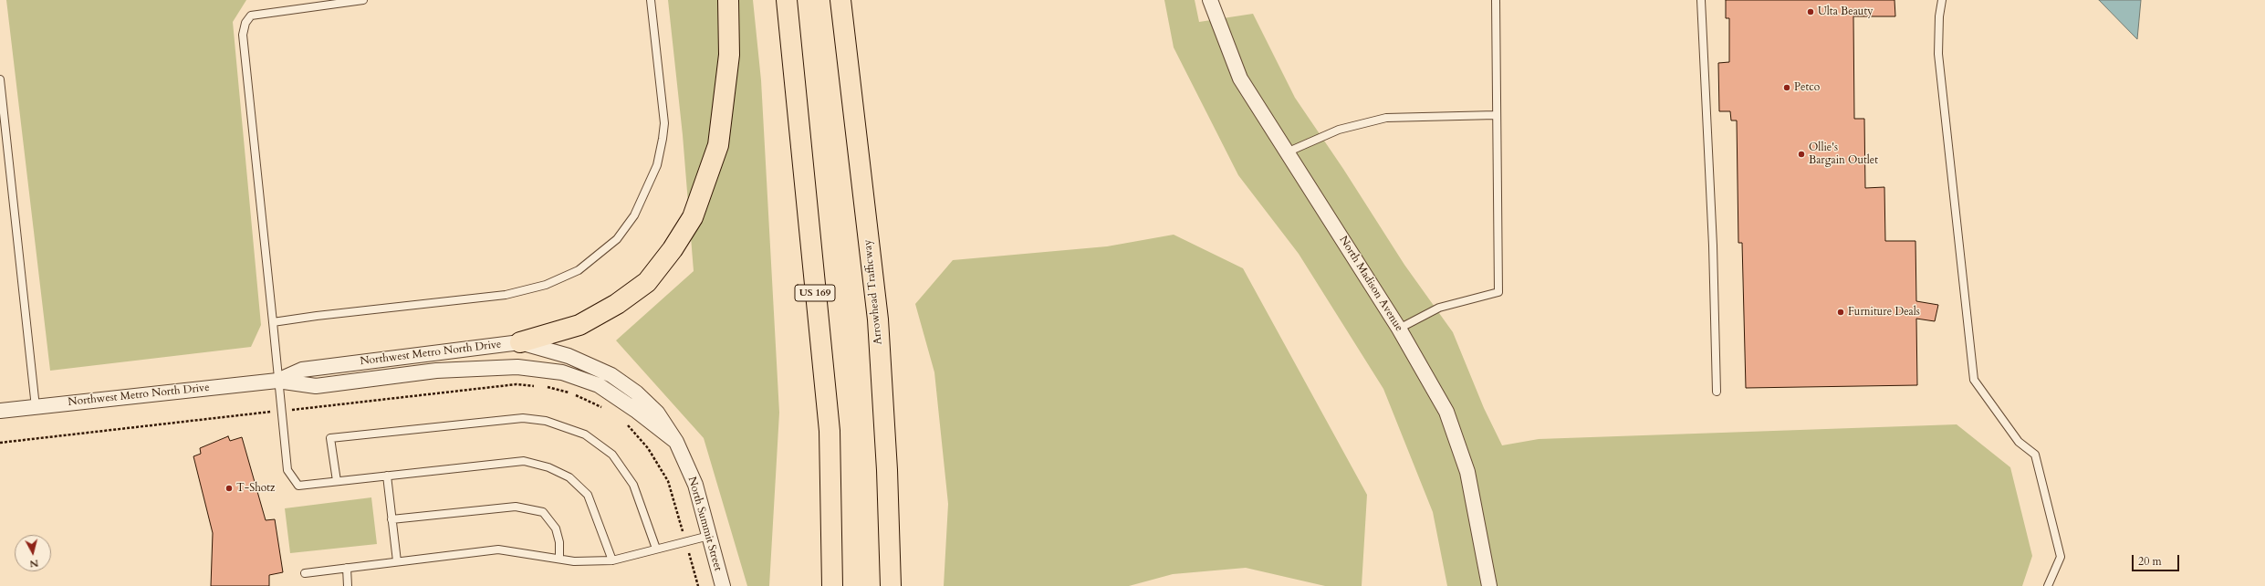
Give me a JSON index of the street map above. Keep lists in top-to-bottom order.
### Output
{
  "streets": {
    "highway": ["Arrowhead Trafficway", "US 169"],
    "street": ["North Madison Avenue", "Northwest Metro North Drive", "North Summit Street"]
  },
  "crossings": [
    ["Northwest Metro North Drive", "North Summit Street"]
  ],
  "places": [
    "Ulta Beauty",
    "Petco",
    "Ollie's Bargain Outlet",
    "Furniture Deals",
    "T-Shotz"
  ],
  "scale_bar": "20 m",
  "north": "bottom"
}
